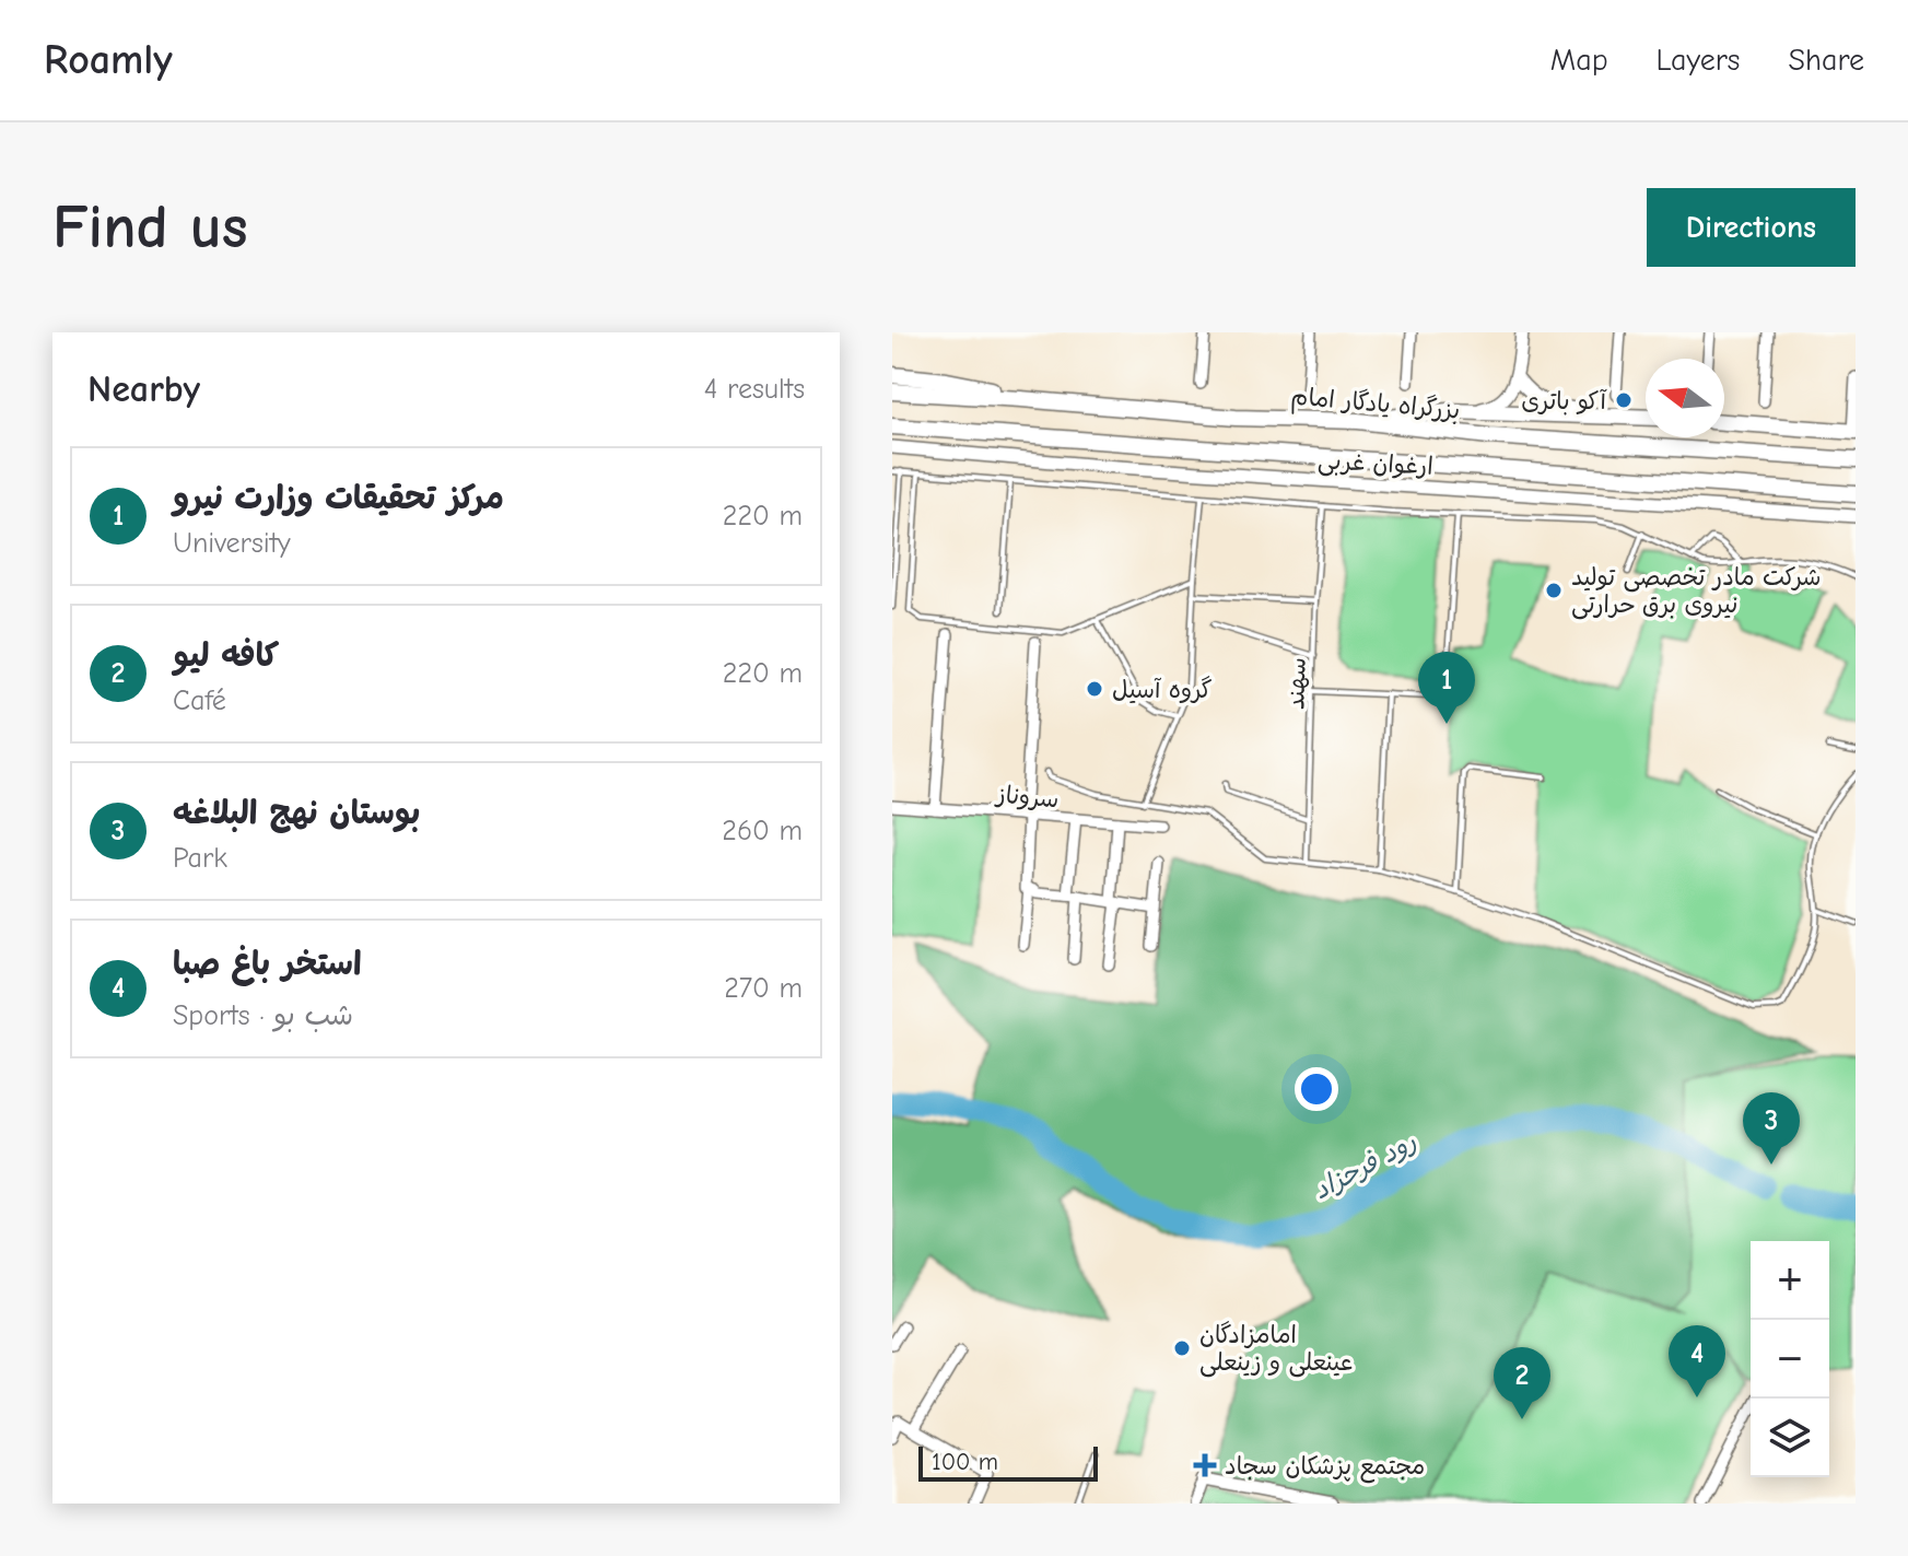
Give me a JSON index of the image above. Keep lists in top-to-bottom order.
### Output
{
  "streets": {
    "highway": ["بزرگراه یادگار امام"],
    "street": ["ارغوان غربی", "سروناز"],
    "lane": ["سهند"]
  },
  "water": ["رود فرحزاد"],
  "places": {
    "other": [
      "آکو باتری",
      "شرکت مادر تخصصی تولید نیروی برق حرارتی",
      "گروه آسیل",
      "امامزادگان عینعلی و زینعلی"
    ],
    "health": ["مجتمع پزشکان سجاد"]
  },
  "scale_bar": "100 m",
  "north": "left",
  "page": {
    "header": "Roamly",
    "nav": ["Map", "Layers", "Share"],
    "buttons": "Directions",
    "title": "Find us",
    "heading": ["Nearby", "4 results"],
    "list": [
      {
        "mark": "1",
        "name": "مرکز تحقیقات وزارت نیرو",
        "note": "University",
        "value": "220 m"
      },
      {
        "mark": "2",
        "name": "کافه لیو",
        "note": "Café",
        "value": "220 m"
      },
      {
        "mark": "3",
        "name": "بوستان نهج البلاغه",
        "note": "Park",
        "value": "260 m"
      },
      {
        "mark": "4",
        "name": "استخر باغ صبا",
        "note": "Sports · شب بو",
        "value": "270 m"
      }
    ],
    "pins": [
      "1",
      "3",
      "4",
      "2"
    ],
    "map_buttons": ["+", "−"],
    "scale": "100 m"
  }
}
